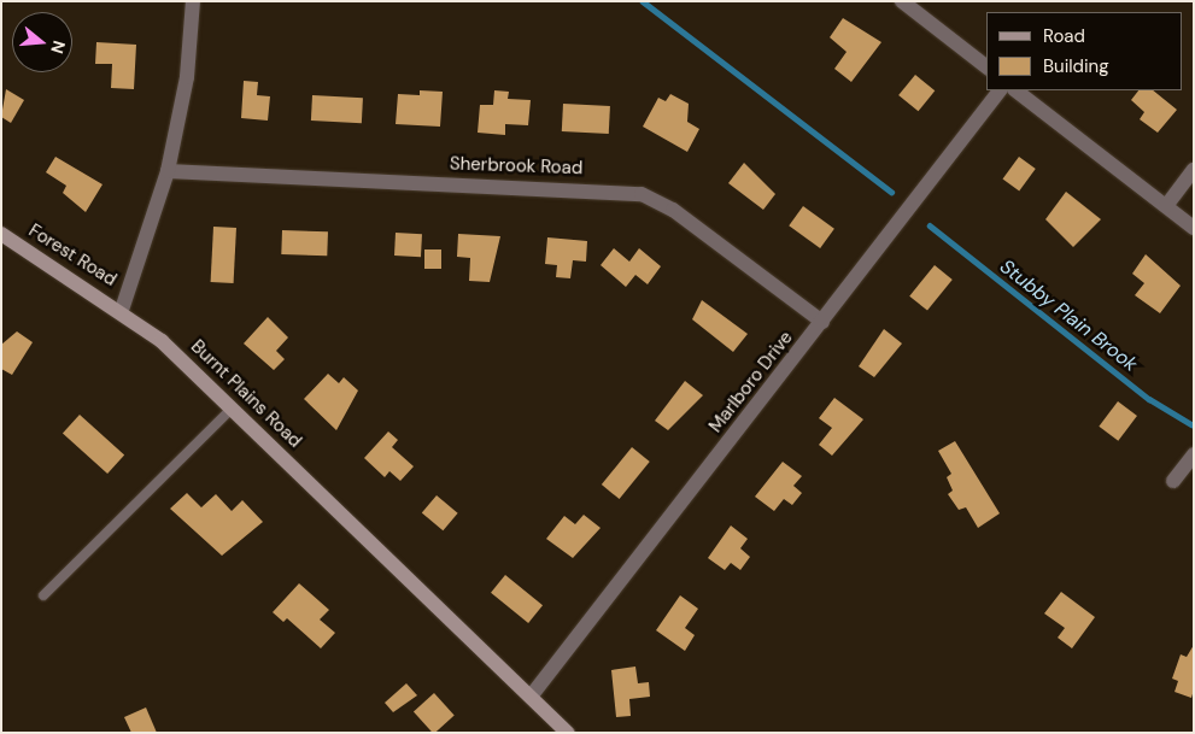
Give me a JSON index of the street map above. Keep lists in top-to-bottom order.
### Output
{
  "streets": {
    "main road": ["Forest Road", "Burnt Plains Road"],
    "street": ["Sherbrook Road", "Marlboro Drive"]
  },
  "crossings": [
    ["Sherbrook Road", "Marlboro Drive"],
    ["Forest Road", "Burnt Plains Road"],
    ["Marlboro Drive", "Burnt Plains Road"]
  ],
  "water": ["Stubby Plain Brook"],
  "legend": ["Road", "Building"],
  "north": "right"
}
